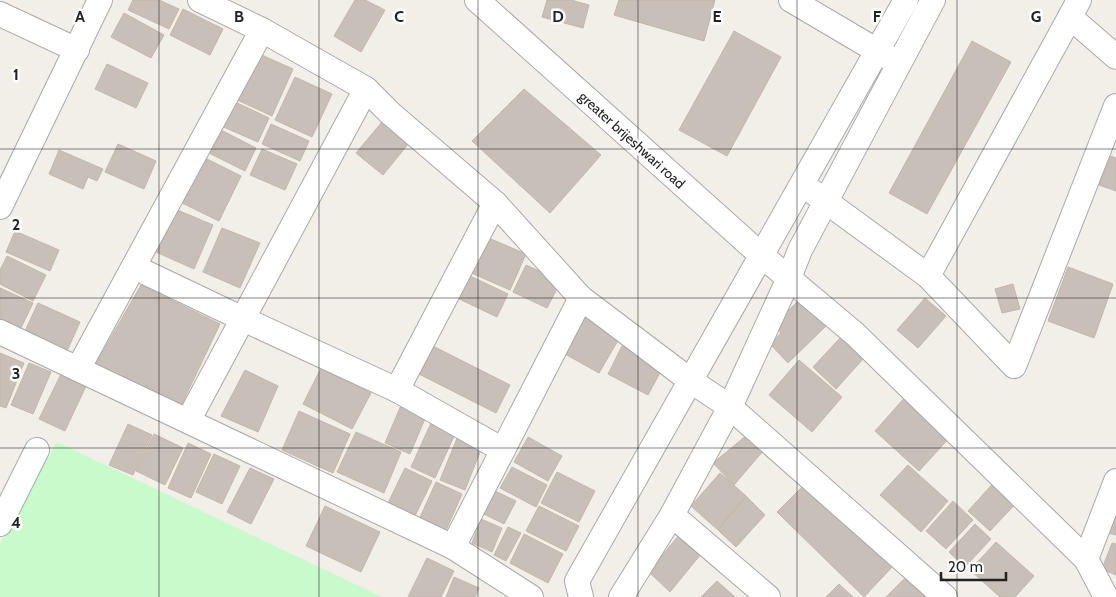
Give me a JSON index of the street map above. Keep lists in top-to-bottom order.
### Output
{
  "streets": {
    "street": ["greater brijeshwari road"]
  },
  "scale_bar": "20 m",
  "grid": {
    "columns": [
      "A",
      "B",
      "C",
      "D",
      "E",
      "F",
      "G"
    ],
    "rows": [
      "1",
      "2",
      "3",
      "4"
    ]
  }
}
